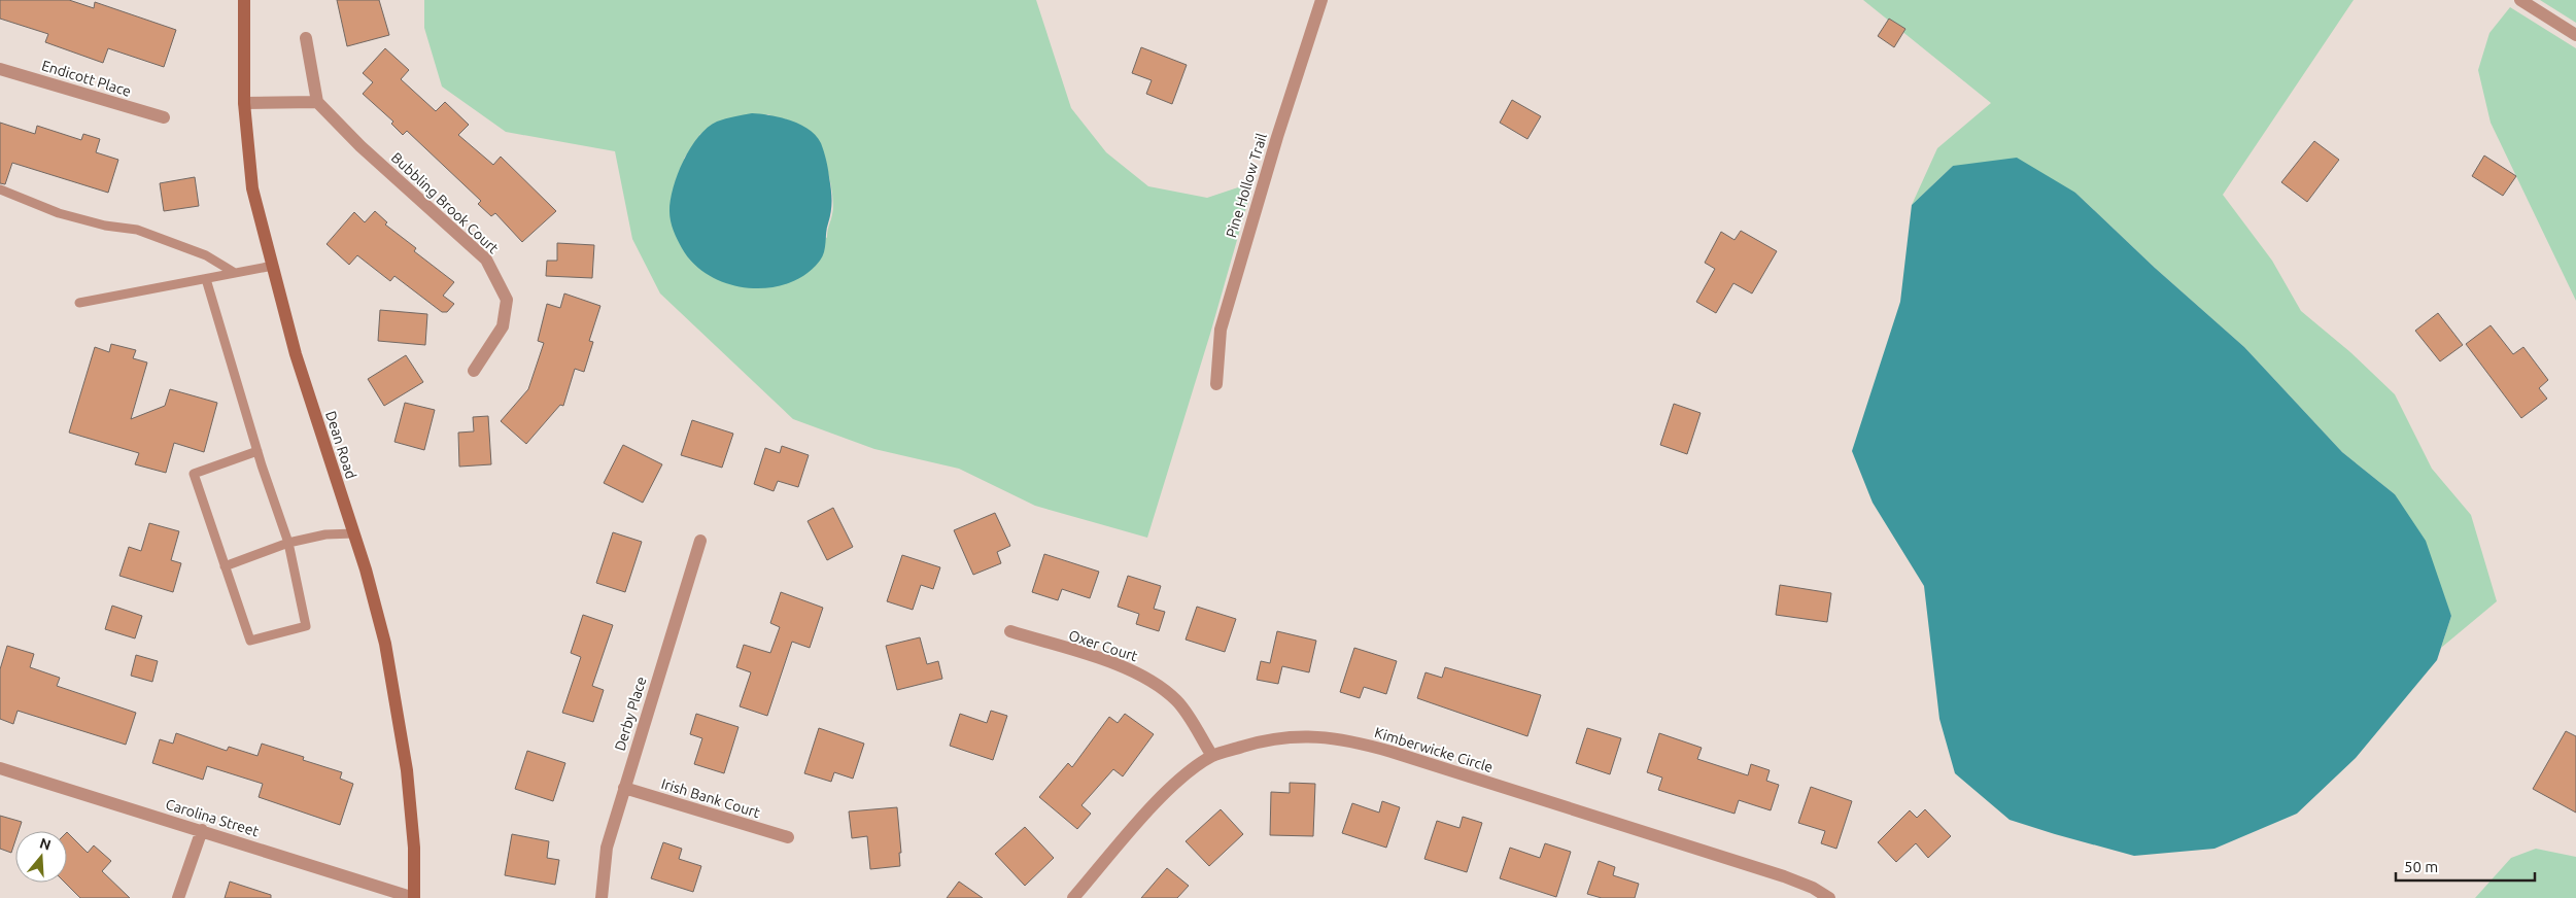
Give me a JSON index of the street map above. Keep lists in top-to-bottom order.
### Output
{
  "streets": {
    "main road": ["Dean Road"],
    "street": [
      "Endicott Place",
      "Pine Hollow Trail",
      "Bubbling Brook Court",
      "Oxer Court",
      "Derby Place",
      "Kimberwicke Circle",
      "Irish Bank Court",
      "Carolina Street"
    ]
  },
  "crossings": [
    ["Dean Road", "Carolina Street"],
    ["Oxer Court", "Kimberwicke Circle"],
    ["Derby Place", "Irish Bank Court"]
  ],
  "scale_bar": "50 m",
  "north": "top"
}
